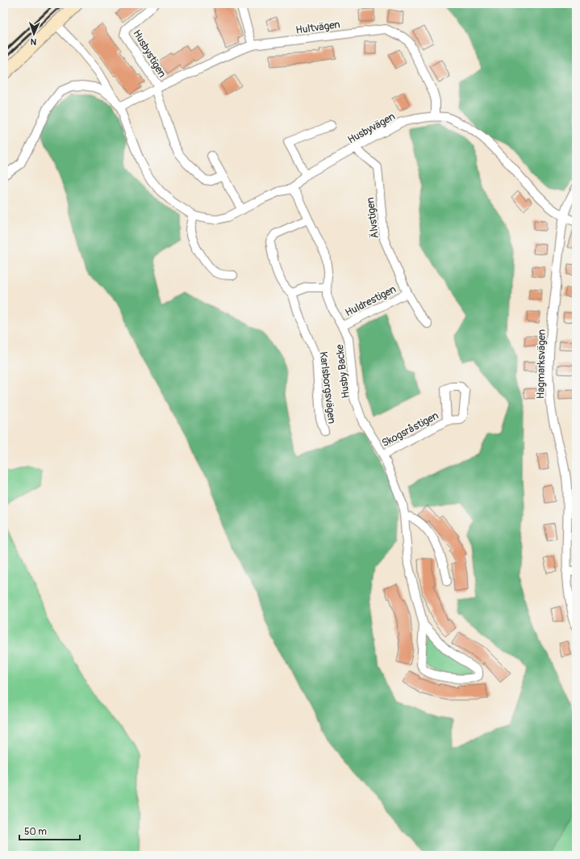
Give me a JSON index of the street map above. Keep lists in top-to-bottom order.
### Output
{
  "streets": {
    "street": [
      "Hultvägen",
      "Husbystigen",
      "Husbyvägen",
      "Älvstigen",
      "Huldrestigen",
      "Hagmarksvägen",
      "Husby Backe",
      "Karlsborgsvägen",
      "Skogsråstigen"
    ]
  },
  "crossings": [
    ["Hultvägen", "Husbystigen"],
    ["Hultvägen", "Husbyvägen"],
    ["Husbyvägen", "Älvstigen"],
    ["Husbyvägen", "Hagmarksvägen"],
    ["Husbyvägen", "Husby Backe"],
    ["Älvstigen", "Huldrestigen"],
    ["Huldrestigen", "Husby Backe"],
    ["Husby Backe", "Karlsborgsvägen"],
    ["Husby Backe", "Skogsråstigen"]
  ],
  "scale_bar": "50 m",
  "north": "bottom"
}
